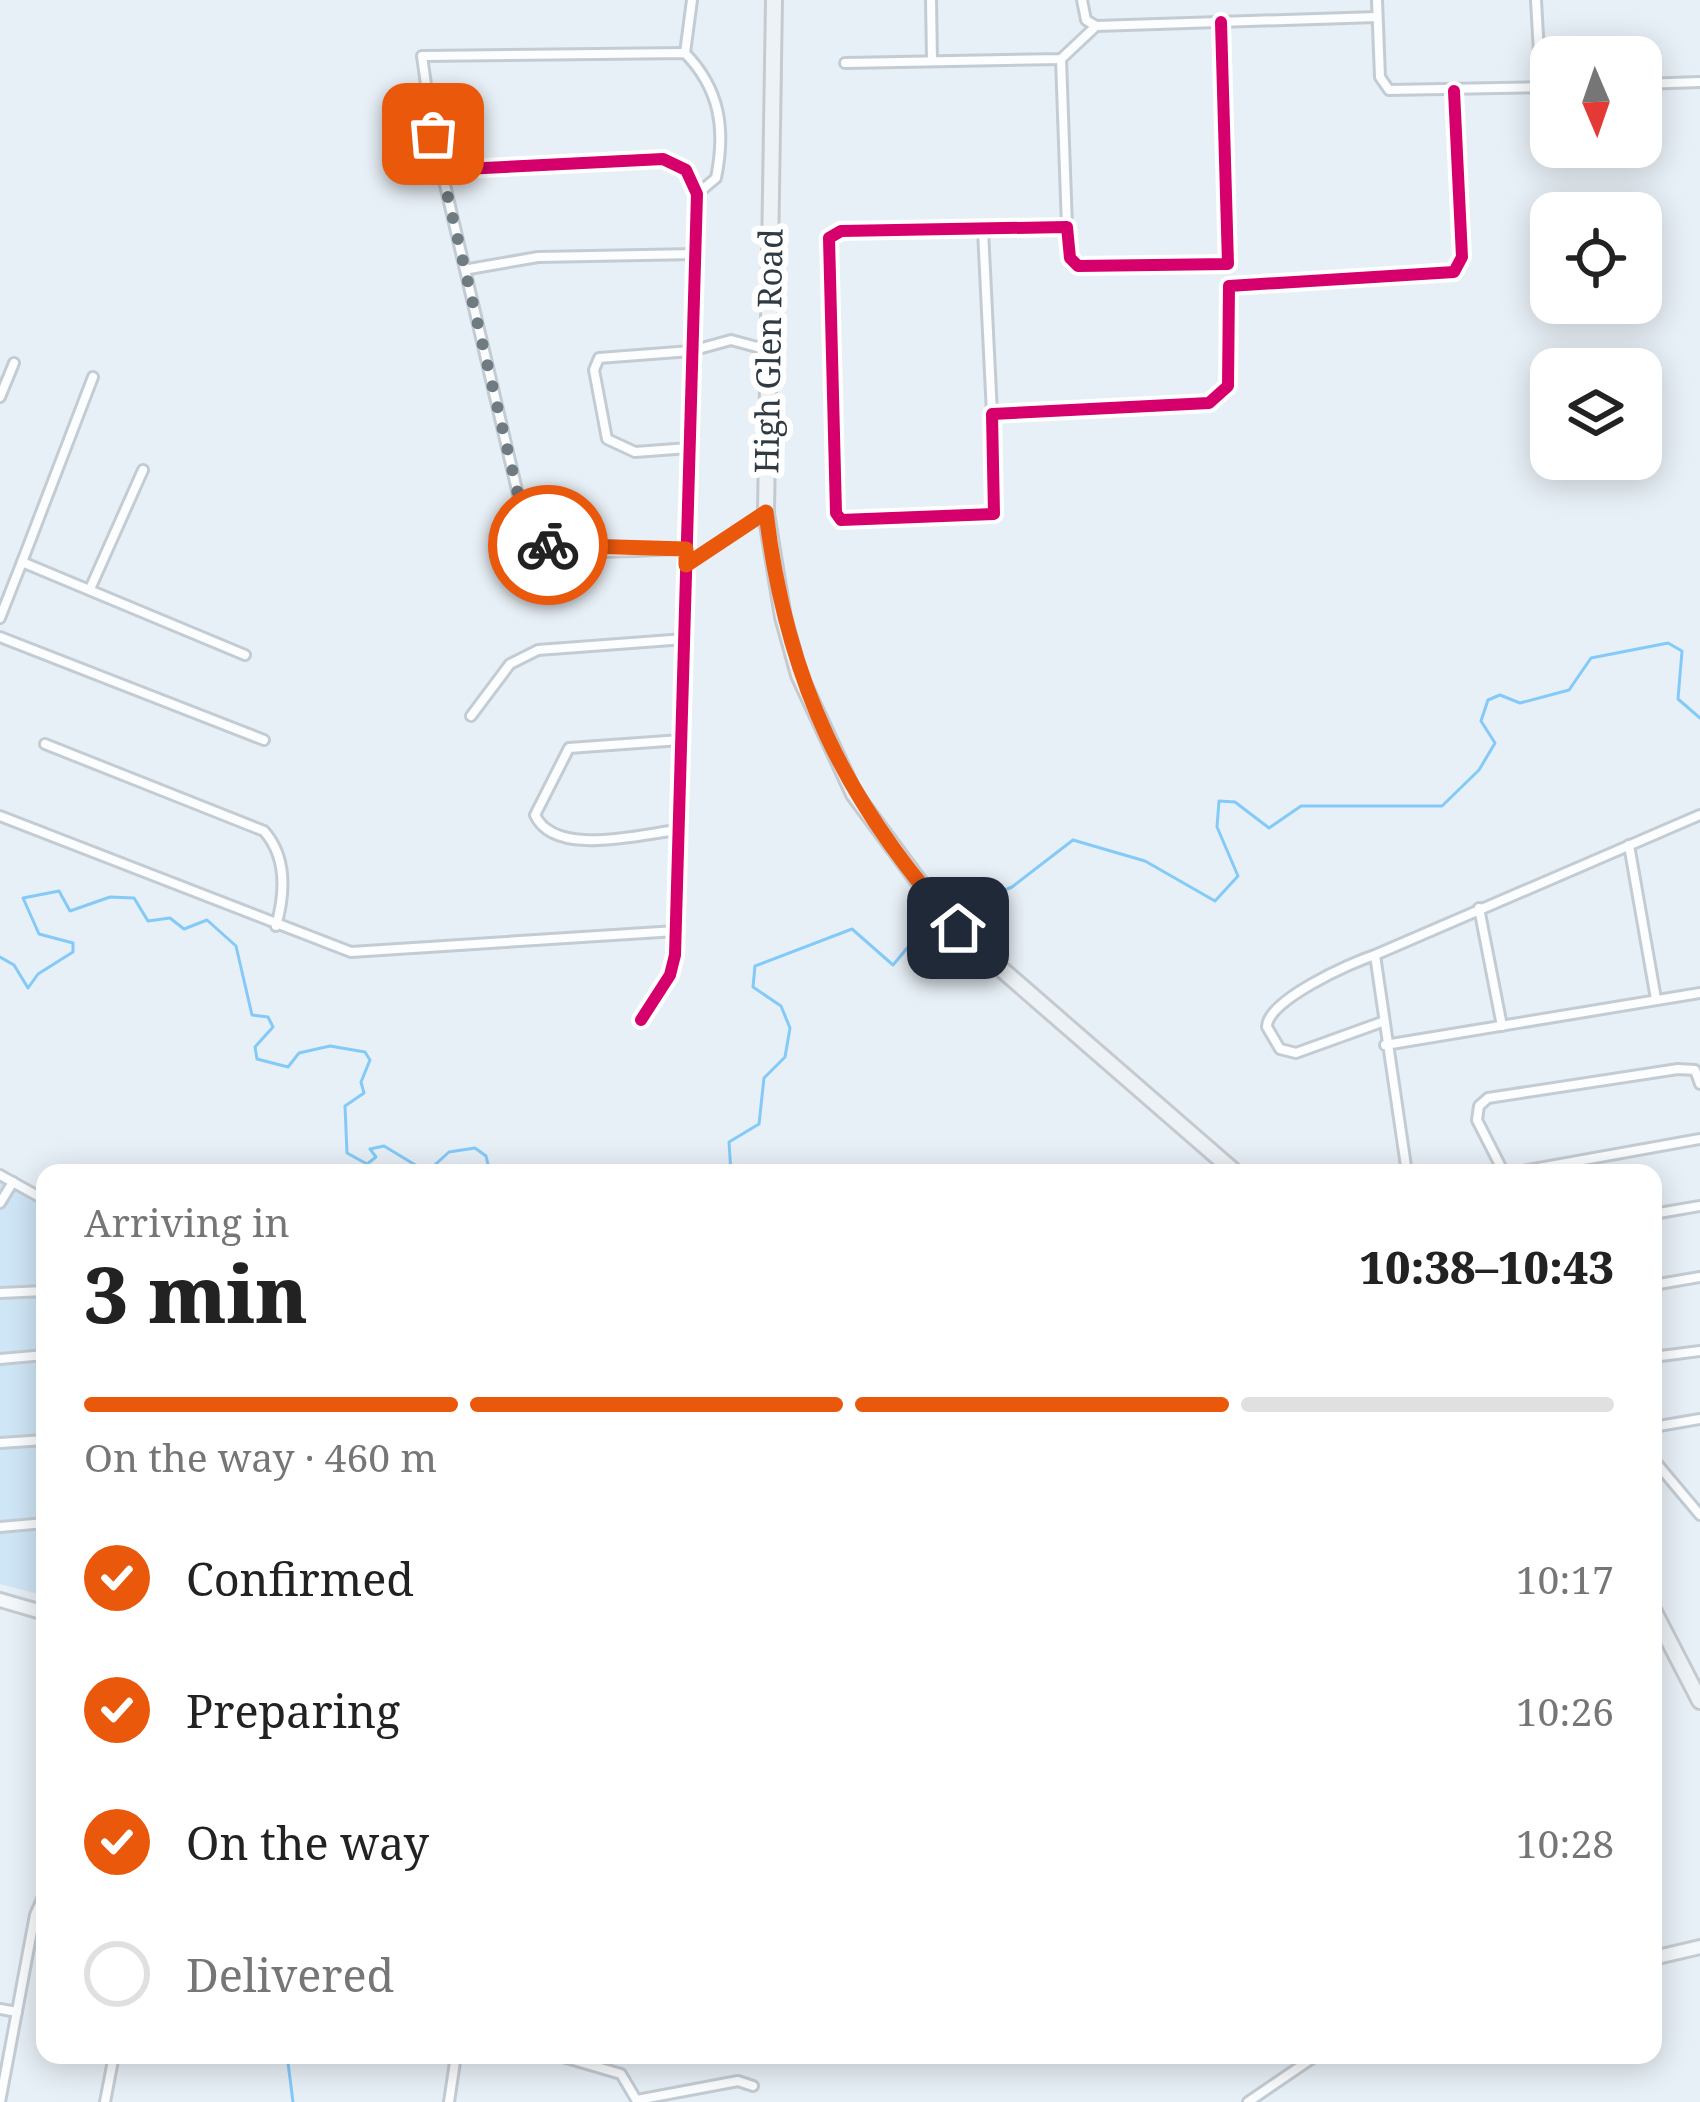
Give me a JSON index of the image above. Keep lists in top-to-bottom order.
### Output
{
  "streets": {
    "main road": ["High Glen Road"]
  },
  "north": "bottom",
  "page": {
    "heading": ["3 min", "Arriving in", "10:38–10:43"],
    "bar": "On the way · 460 m",
    "list": [
      ["Confirmed", "10:17"],
      ["Preparing", "10:26"],
      ["On the way", "10:28"],
      "Delivered"
    ]
  }
}
